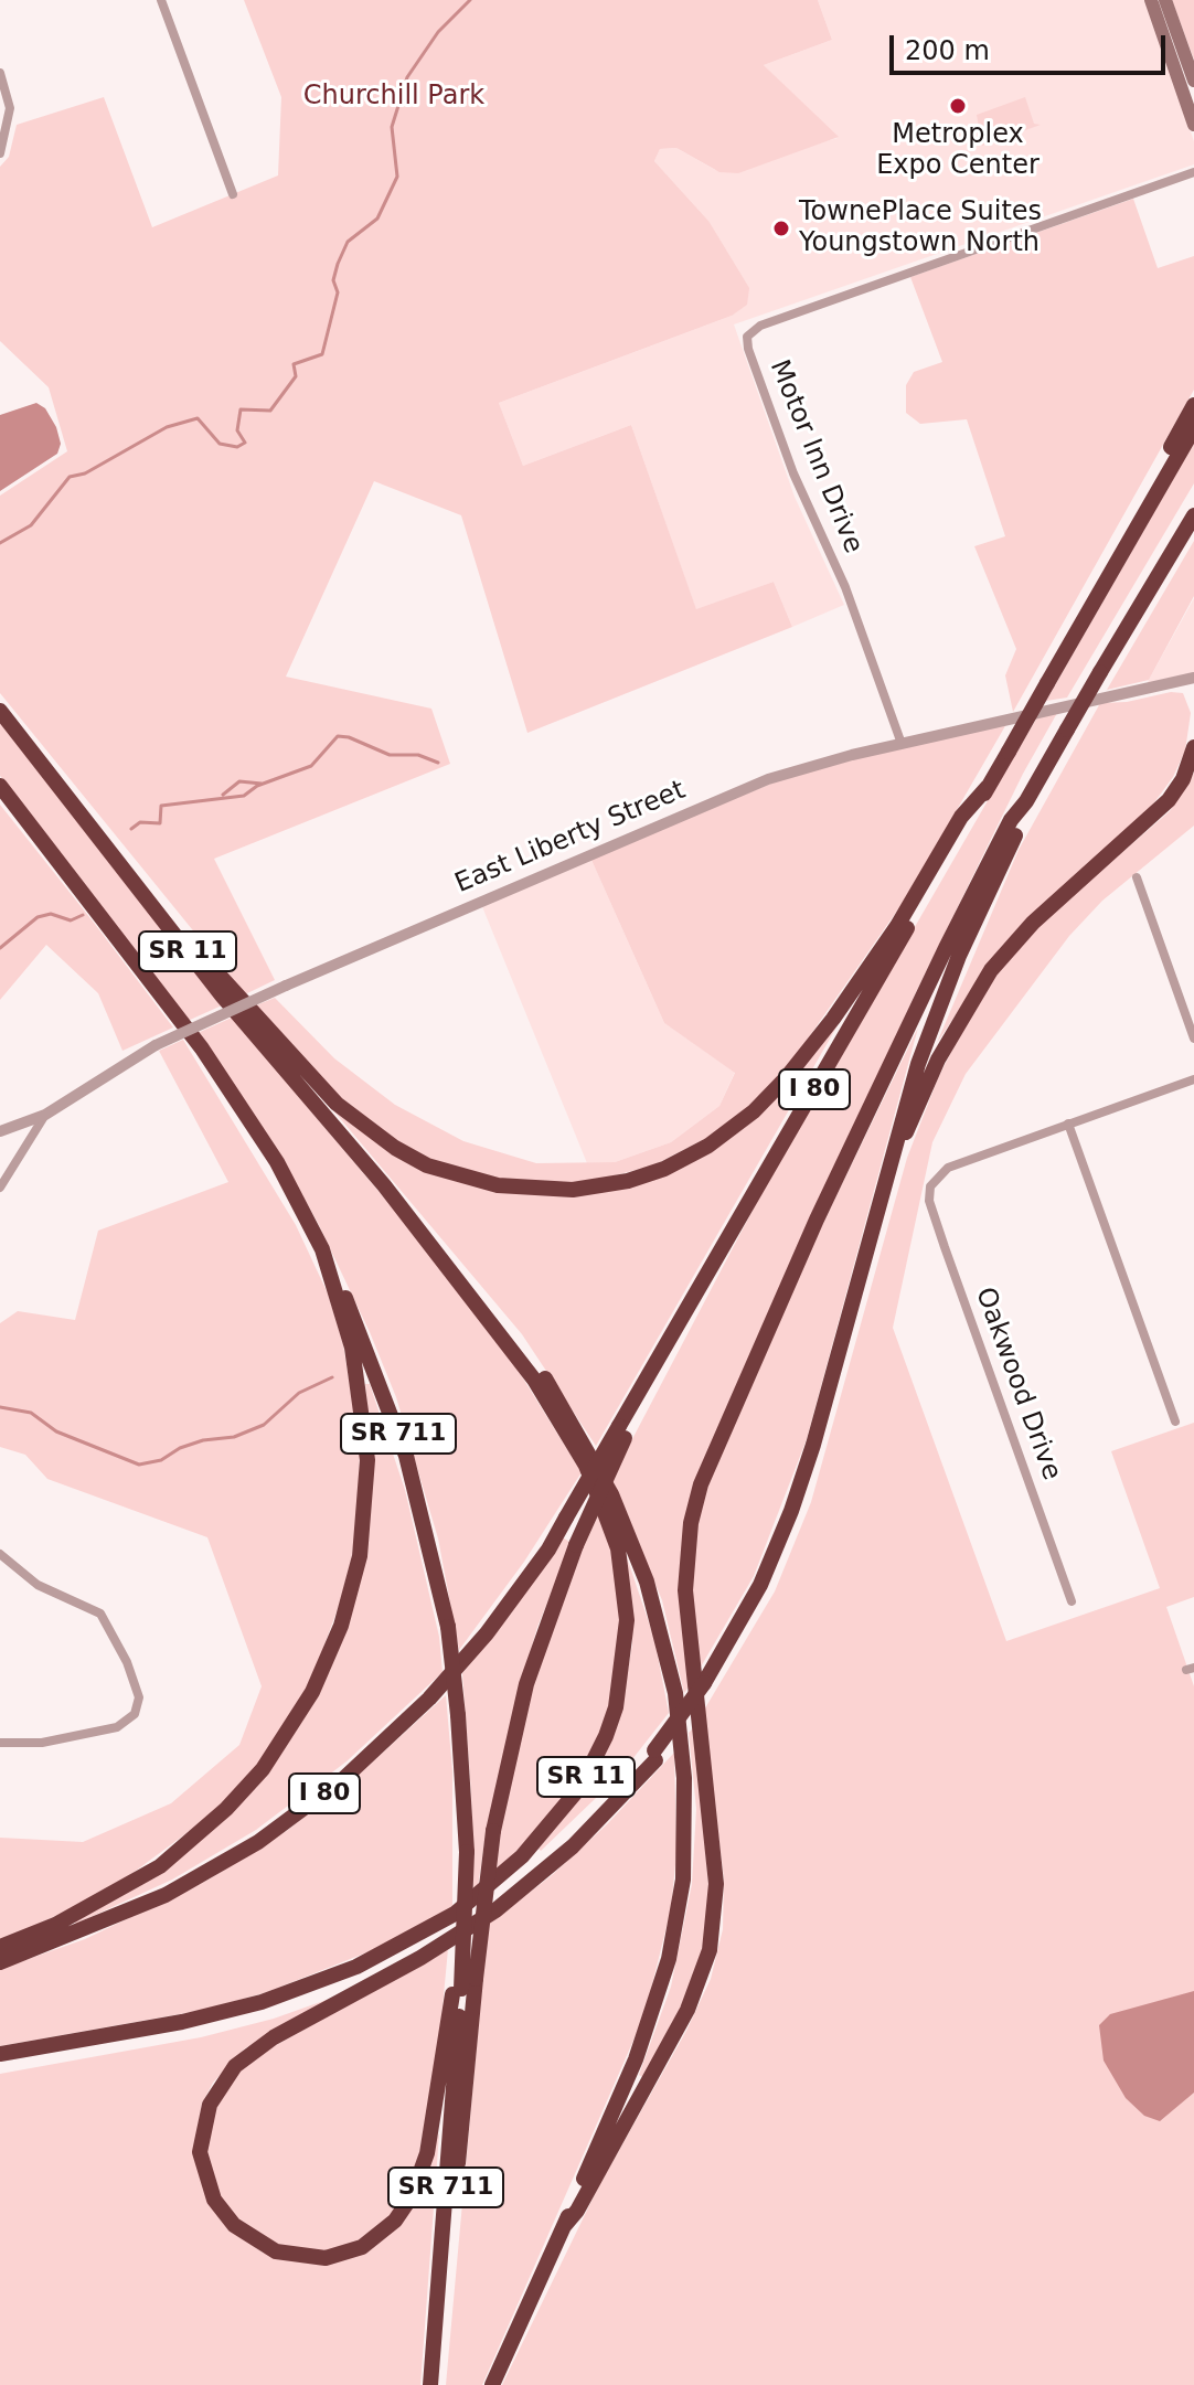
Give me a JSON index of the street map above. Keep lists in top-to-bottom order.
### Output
{
  "streets": {
    "highway": ["SR 11", "I 80", "SR 711"],
    "street": ["Motor Inn Drive", "East Liberty Street", "Oakwood Drive"]
  },
  "crossings": [
    ["Motor Inn Drive", "East Liberty Street"],
    ["SR 11", "SR 711"]
  ],
  "parks": ["Churchill Park"],
  "places": ["Metroplex Expo Center", "TownePlace Suites Youngstown North"],
  "scale_bar": "200 m"
}
